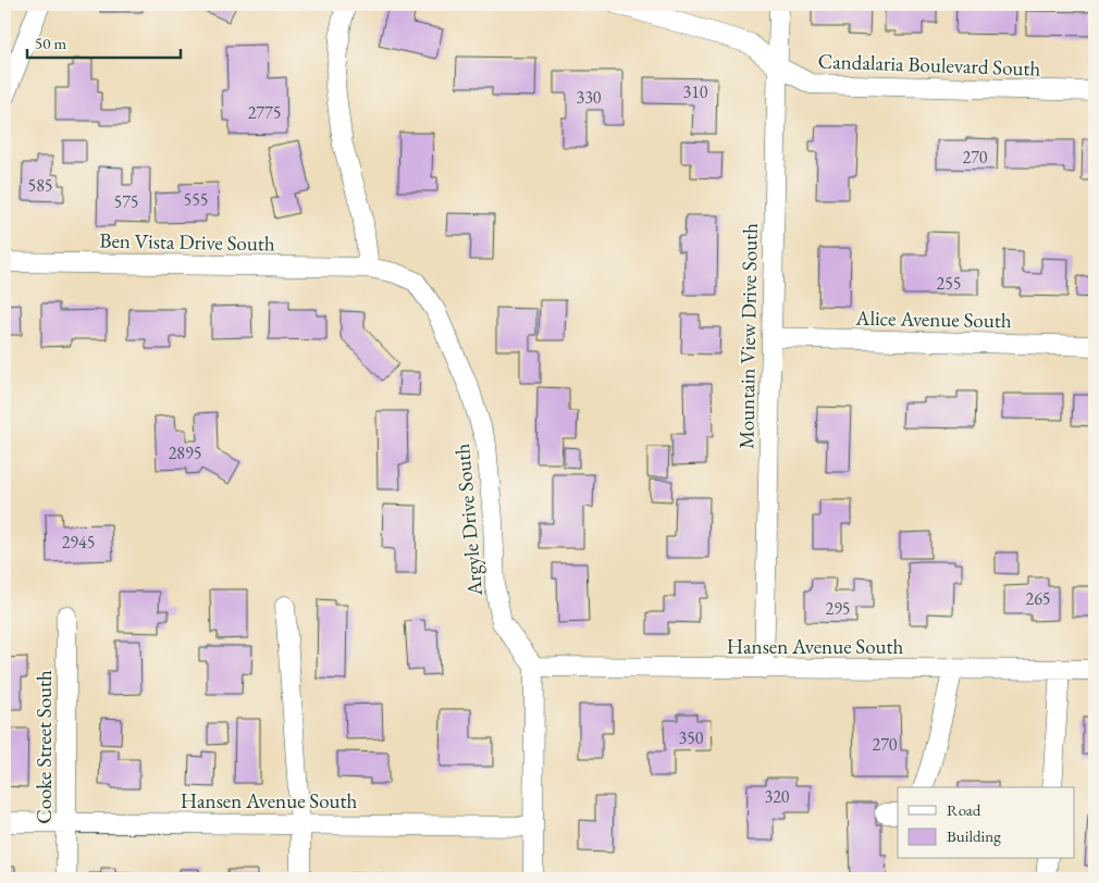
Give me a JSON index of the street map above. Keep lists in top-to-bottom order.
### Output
{
  "streets": {
    "street": [
      "Candalaria Boulevard South",
      "Ben Vista Drive South",
      "Alice Avenue South",
      "Mountain View Drive South",
      "Argyle Drive South",
      "Hansen Avenue South",
      "Cooke Street South"
    ]
  },
  "crossings": [
    ["Candalaria Boulevard South", "Mountain View Drive South"],
    ["Ben Vista Drive South", "Argyle Drive South"],
    ["Alice Avenue South", "Mountain View Drive South"],
    ["Mountain View Drive South", "Hansen Avenue South"],
    ["Argyle Drive South", "Hansen Avenue South"],
    ["Hansen Avenue South", "Cooke Street South"]
  ],
  "house_numbers": [
    "310",
    "330",
    "2775",
    "270",
    "585",
    "555",
    "575",
    "255",
    "2895",
    "2945",
    "265",
    "295",
    "350",
    "270",
    "320"
  ],
  "legend": ["Road", "Building"],
  "scale_bar": "50 m"
}
